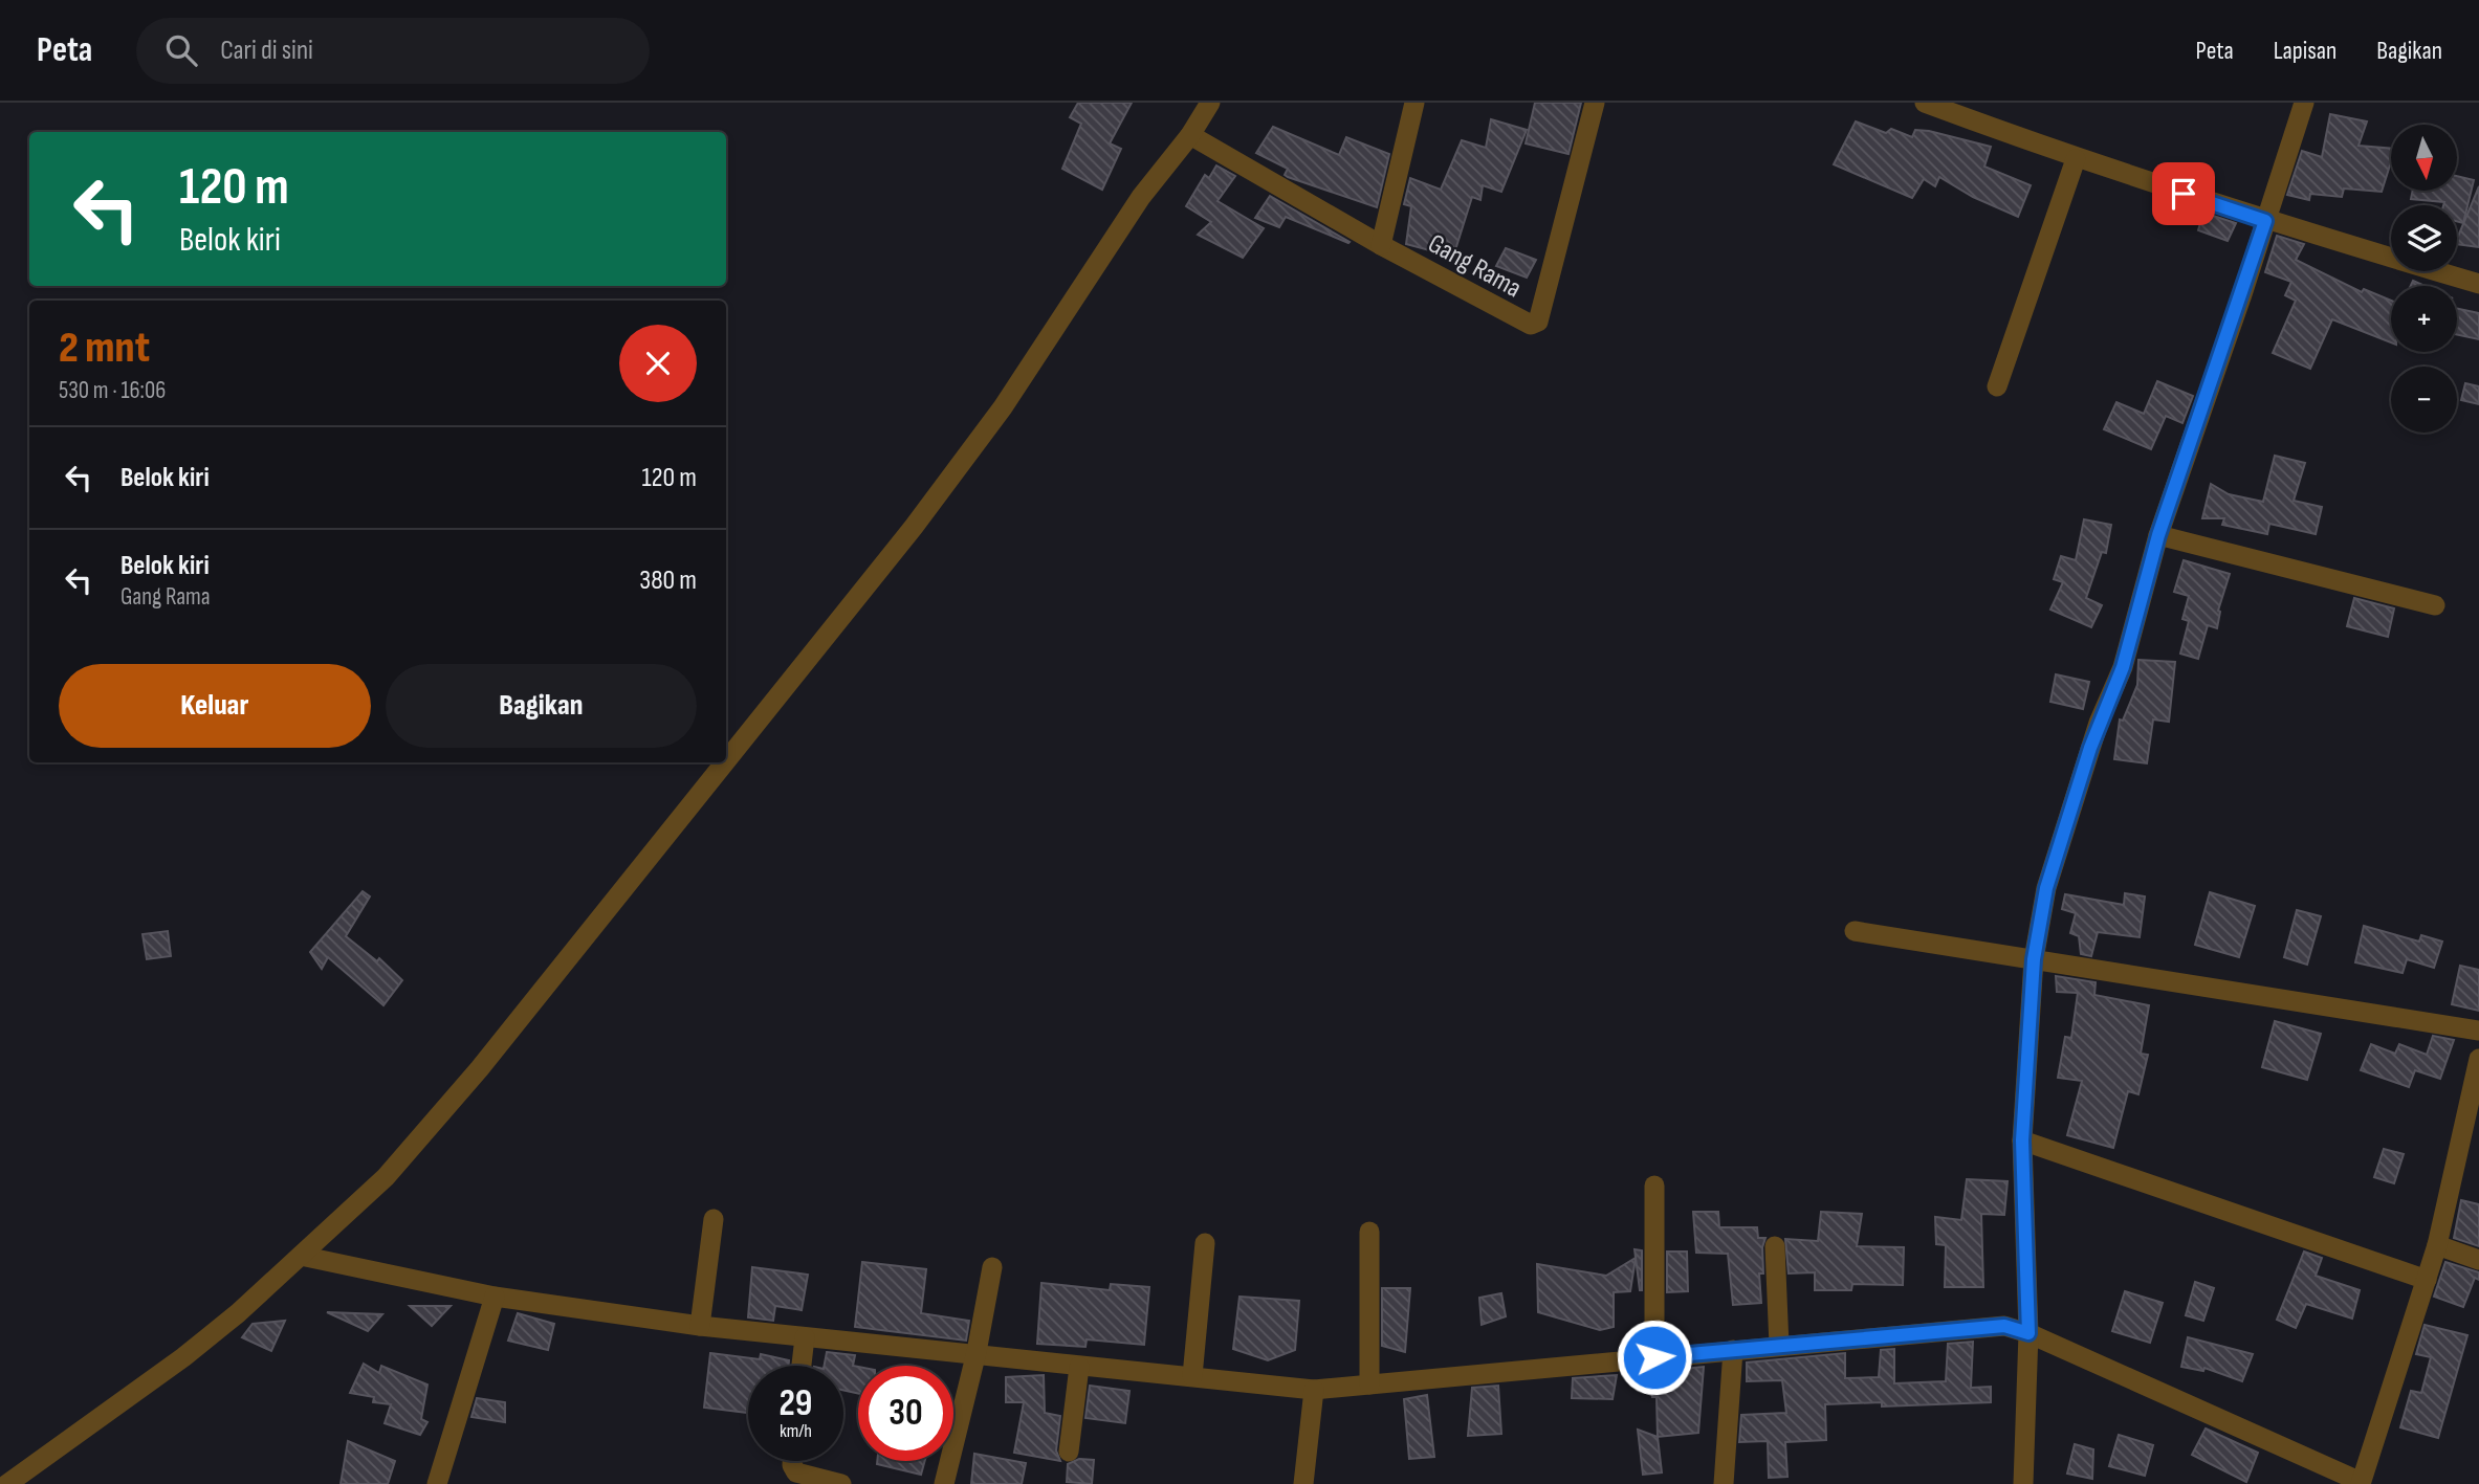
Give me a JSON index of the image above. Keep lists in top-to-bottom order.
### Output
{
  "streets": {
    "street": ["Gang Rama"]
  },
  "north": "bottom",
  "page": {
    "header": "Peta",
    "search": "Cari di sini",
    "nav": ["Peta", "Lapisan", "Bagikan"],
    "map_buttons": ["+", "−"],
    "turn": ["120 m", "Belok kiri"],
    "heading": ["2 mnt", "530 m · 16:06"],
    "list": [
      {
        "name": "Belok kiri",
        "value": "120 m"
      },
      {
        "name": "Belok kiri",
        "note": "Gang Rama",
        "value": "380 m"
      }
    ],
    "buttons": ["Keluar", "Bagikan"],
    "speed": "29 km/h",
    "limit": "30"
  }
}
